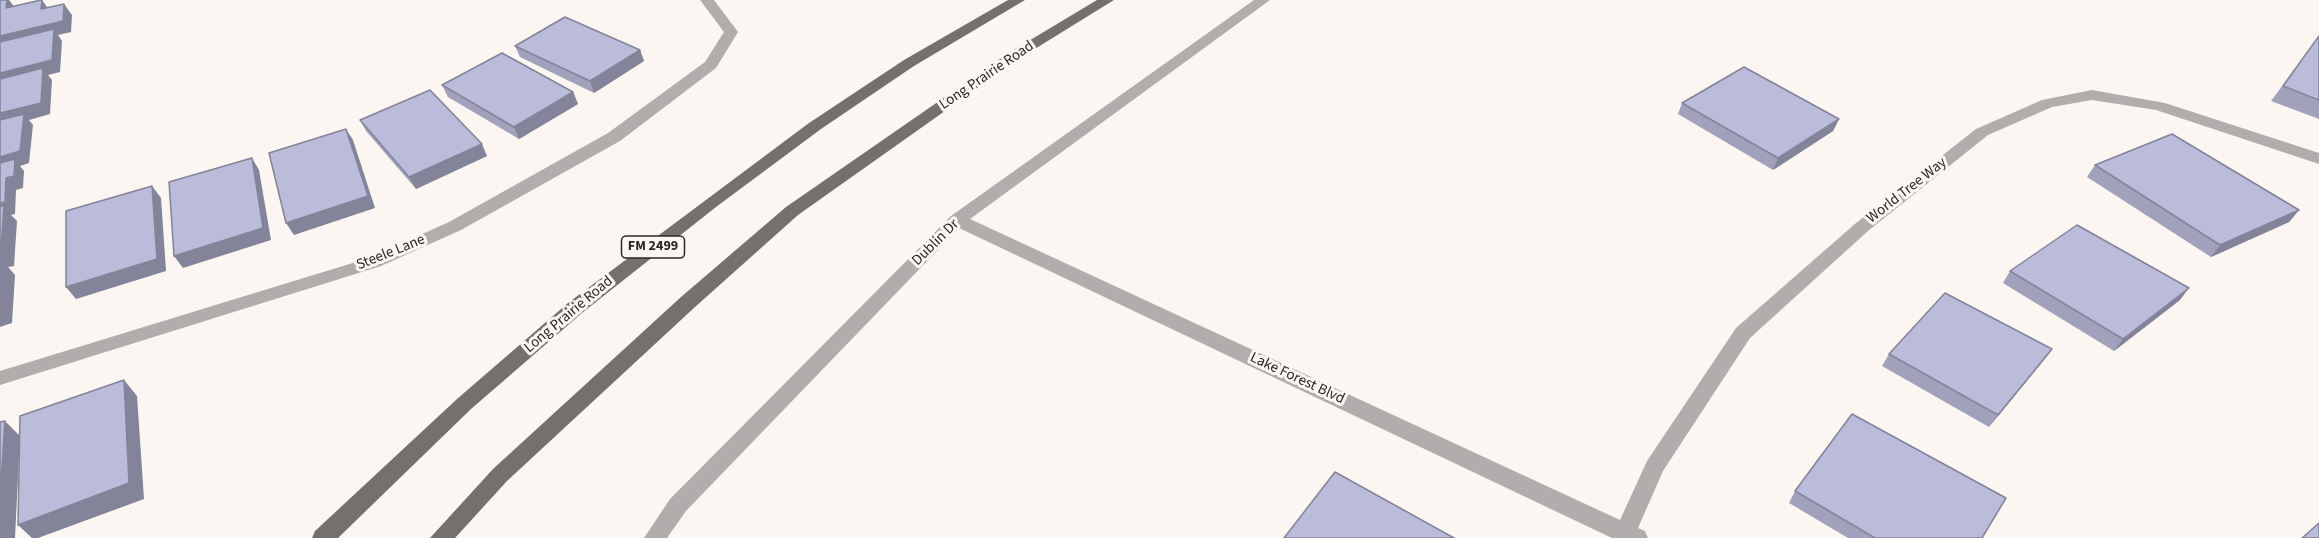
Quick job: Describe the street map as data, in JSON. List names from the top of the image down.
{
  "streets": {
    "main road": ["Long Prairie Road", "FM 2499"],
    "street": [
      "World Tree Way",
      "Dublin Dr",
      "Steele Lane",
      "Lake Forest Blvd"
    ]
  },
  "crossings": [
    ["World Tree Way", "Lake Forest Blvd"],
    ["Dublin Dr", "Lake Forest Blvd"]
  ]
}
